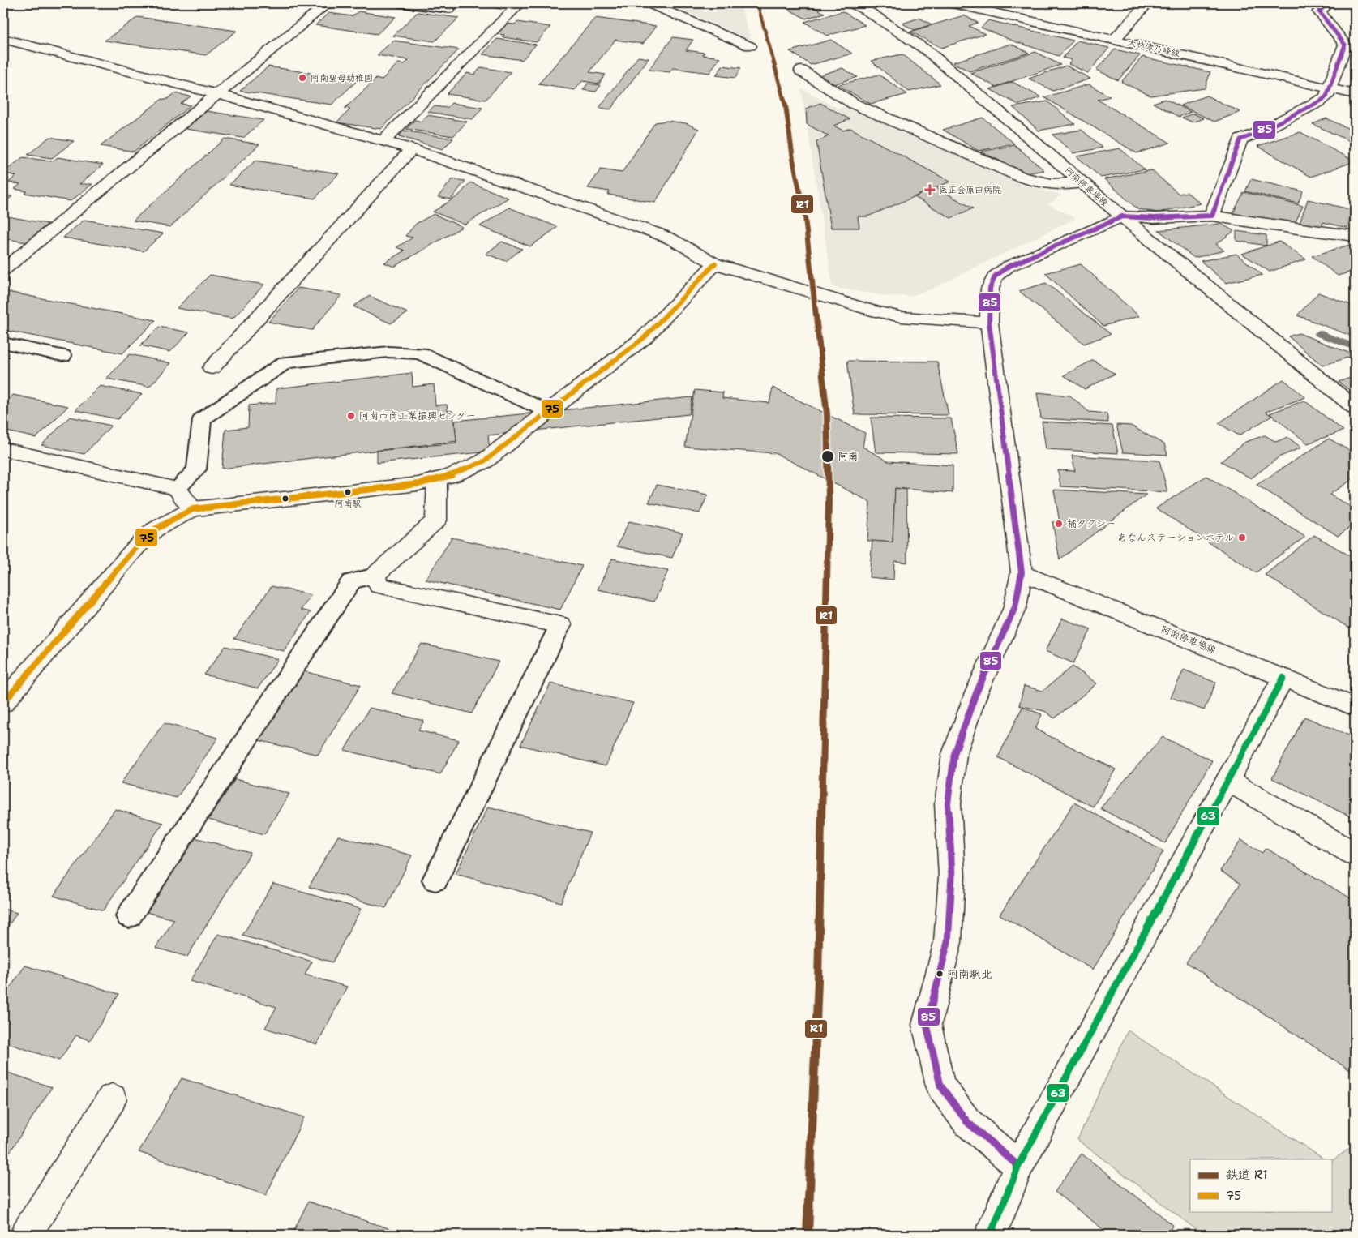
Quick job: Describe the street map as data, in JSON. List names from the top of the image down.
{
  "streets": {
    "street": ["大林津乃峰線", "阿南停車場線"]
  },
  "places": {
    "other": [
      "阿南聖母幼稚園",
      "阿南市商工業振興センター",
      "阿南",
      "阿南駅",
      "橘タクシー",
      "あなんステーションホテル",
      "阿南駅北"
    ],
    "health": ["医正会原田病院"]
  },
  "lines": [
    "rail line R1",
    "transit line 85",
    "transit line 75",
    "transit line 63"
  ],
  "legend": ["鉄道 R1", "75"]
}
